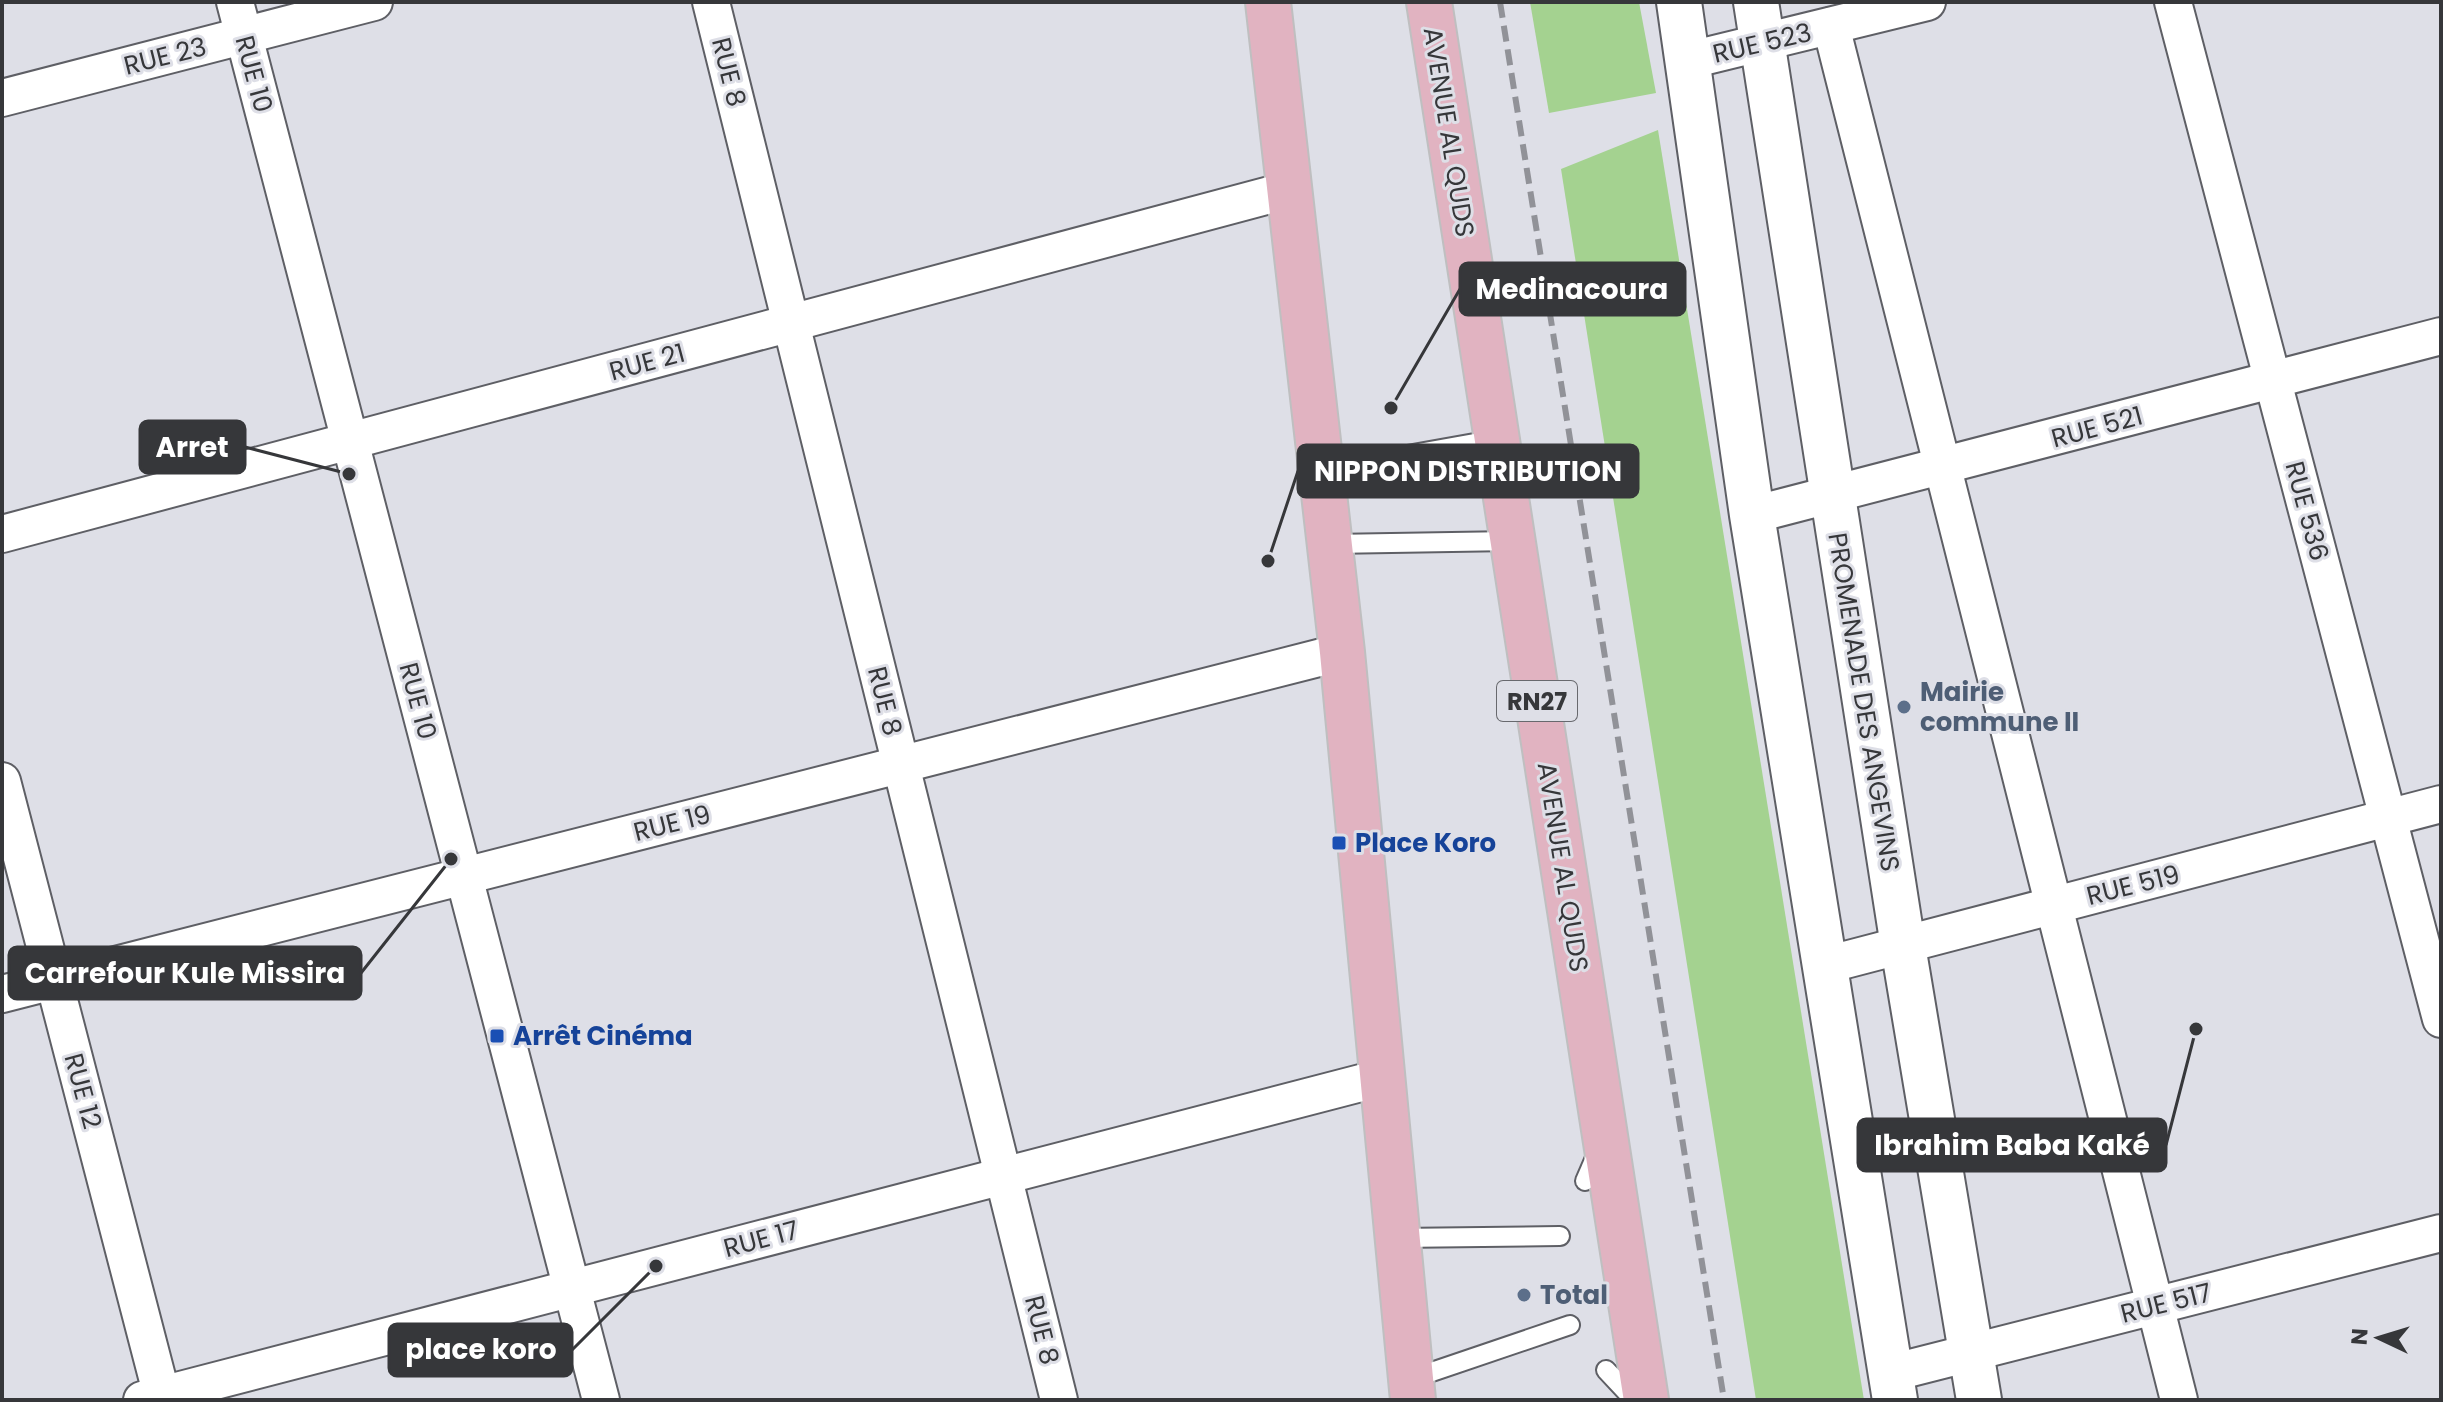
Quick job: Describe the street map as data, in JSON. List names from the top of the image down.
{
  "streets": {
    "main road": ["AVENUE AL QUDS", "RN27"],
    "street": [
      "RUE 523",
      "RUE 23",
      "RUE 8",
      "RUE 10",
      "RUE 21",
      "RUE 521",
      "RUE 536",
      "PROMENADE DES ANGEVINS",
      "RUE 19",
      "RUE 519",
      "RUE 12",
      "RUE 17",
      "RUE 517"
    ]
  },
  "crossings": [
    ["RUE 523", "PROMENADE DES ANGEVINS"],
    ["RUE 23", "RUE 10"],
    ["RUE 8", "RUE 21"],
    ["RUE 8", "RUE 19"],
    ["RUE 8", "RUE 17"],
    ["RUE 10", "RUE 21"],
    ["RUE 10", "RUE 19"],
    ["RUE 10", "RUE 17"],
    ["RUE 521", "RUE 536"],
    ["RUE 521", "PROMENADE DES ANGEVINS"],
    ["RUE 536", "RUE 519"],
    ["PROMENADE DES ANGEVINS", "RUE 519"],
    ["PROMENADE DES ANGEVINS", "RUE 517"],
    ["RUE 19", "RUE 12"],
    ["RUE 12", "RUE 17"]
  ],
  "places": {
    "other": [
      "Medinacoura",
      "Arret",
      "NIPPON DISTRIBUTION",
      "Mairie commune II",
      "Carrefour Kule Missira",
      "Ibrahim Baba Kaké",
      "place koro",
      "Total"
    ],
    "transit": ["Place Koro", "Arrêt Cinéma"]
  },
  "north": "left"
}
